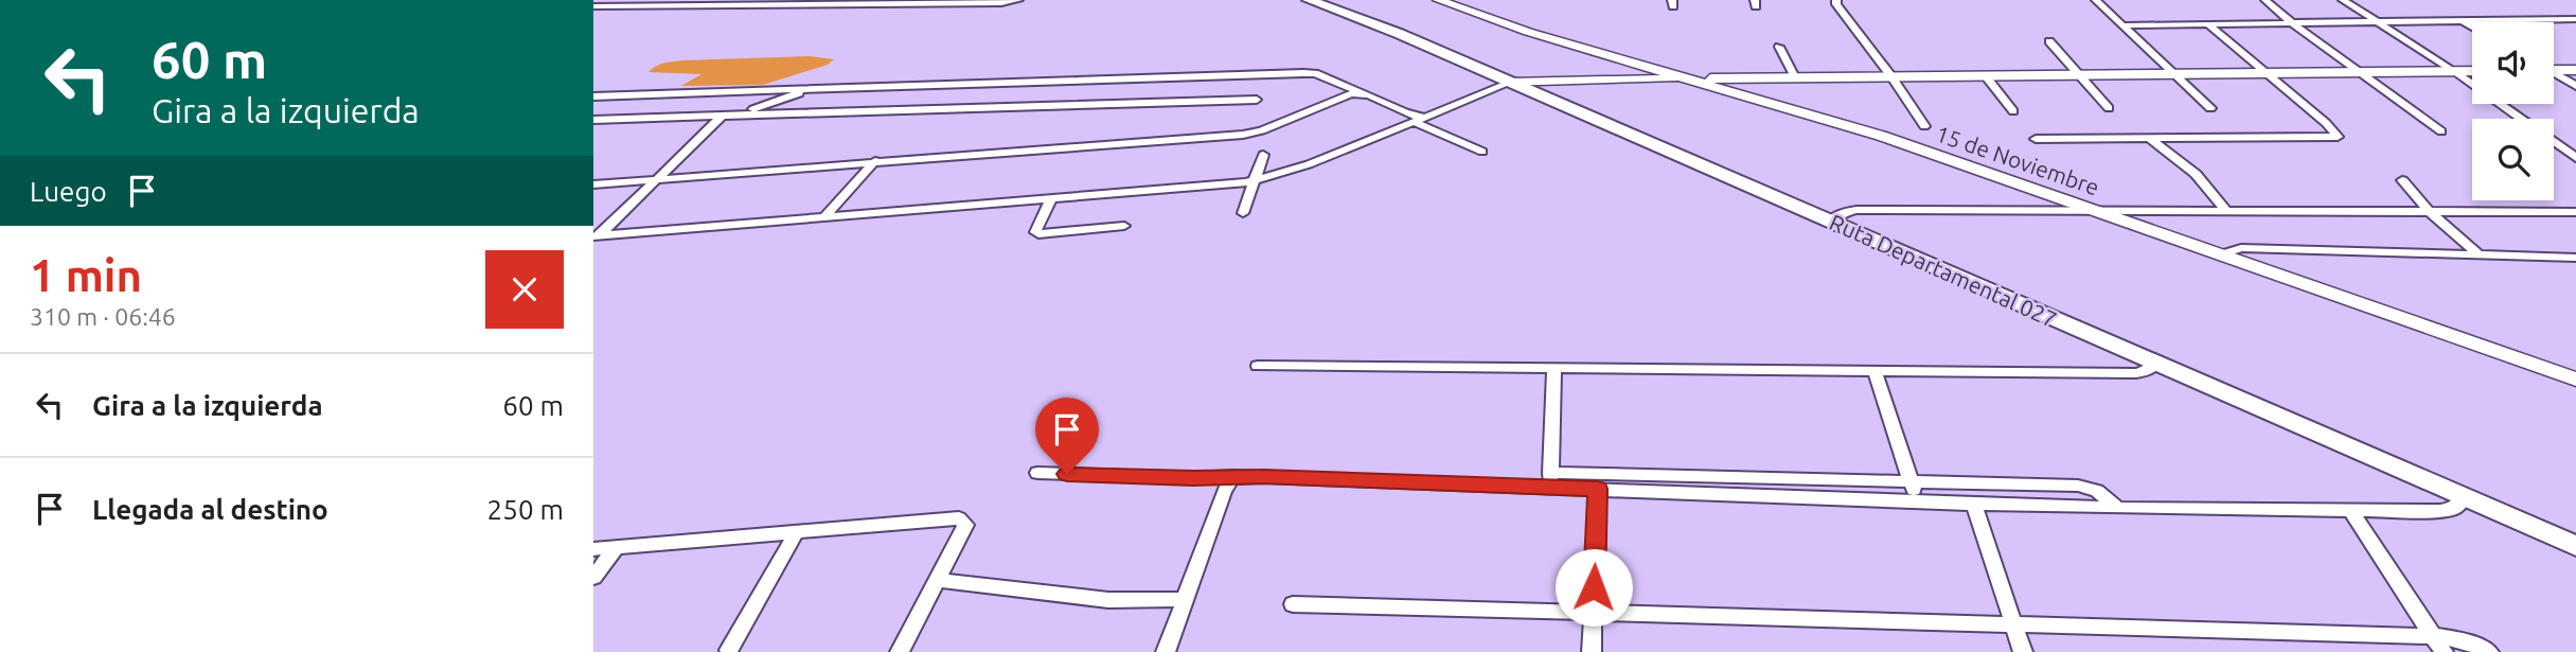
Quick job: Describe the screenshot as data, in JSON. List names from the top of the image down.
{
  "streets": {
    "main road": ["Ruta Departamental 027"],
    "street": ["15 de Noviembre"]
  },
  "page": {
    "turn": ["60 m", "Gira a la izquierda"],
    "then": "Luego",
    "heading": ["1 min", "310 m · 06:46"],
    "list": [
      {
        "name": "Gira a la izquierda",
        "value": "60 m"
      },
      {
        "name": "Llegada al destino",
        "value": "250 m"
      }
    ]
  }
}
